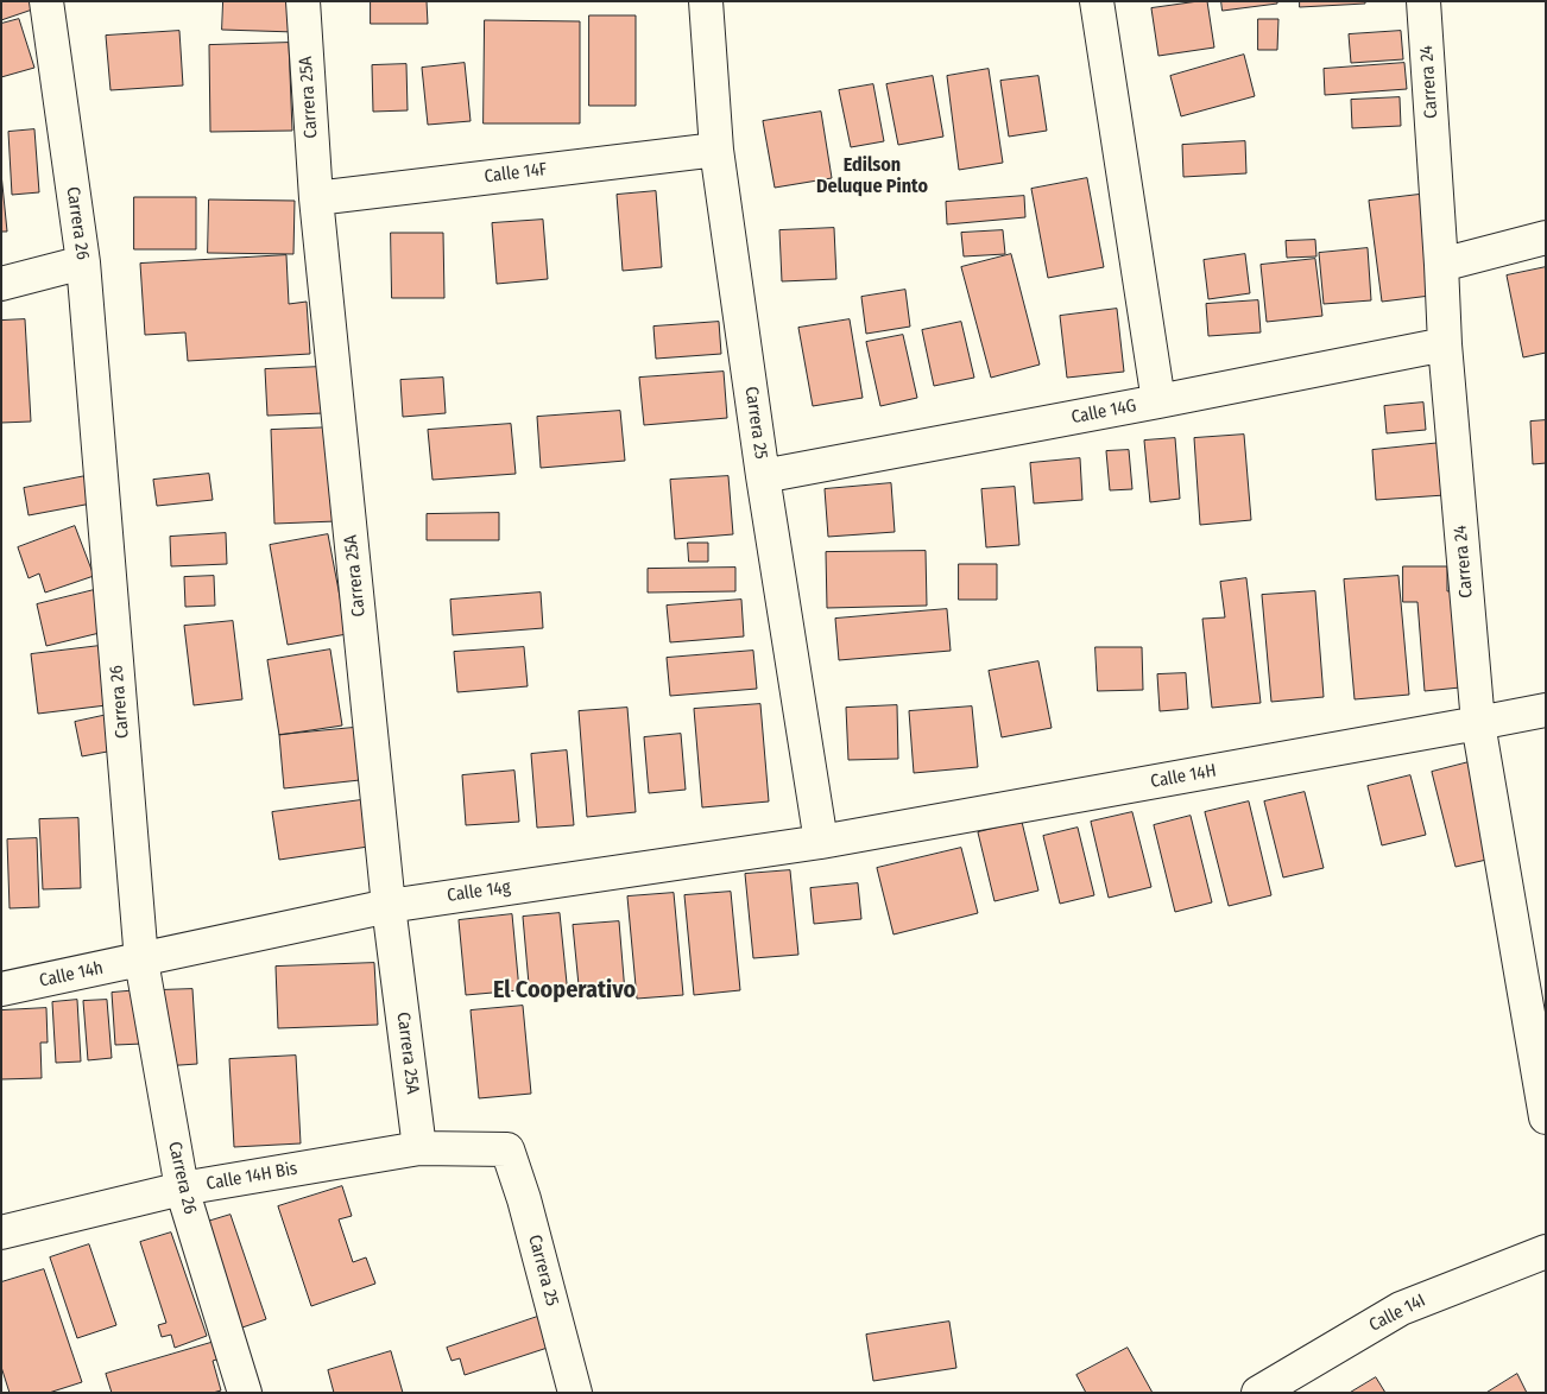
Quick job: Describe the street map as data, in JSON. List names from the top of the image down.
{
  "streets": {
    "street": [
      "Carrera 24",
      "Carrera 25A",
      "Calle 14F",
      "Carrera 26",
      "Calle 14G",
      "Carrera 25",
      "Calle 14H",
      "Calle 14g",
      "Calle 14h",
      "Calle 14H Bis",
      "Calle 14I"
    ]
  },
  "crossings": [
    ["Carrera 24", "Calle 14G"],
    ["Carrera 24", "Calle 14H"],
    ["Carrera 25A", "Calle 14F"],
    ["Carrera 25A", "Calle 14g"],
    ["Carrera 25A", "Calle 14H Bis"],
    ["Calle 14F", "Carrera 25"],
    ["Carrera 26", "Calle 14g"],
    ["Carrera 26", "Calle 14h"],
    ["Carrera 26", "Calle 14H Bis"],
    ["Calle 14G", "Carrera 25"],
    ["Carrera 25", "Calle 14H"],
    ["Carrera 25", "Calle 14g"],
    ["Carrera 25", "Calle 14H Bis"],
    ["Calle 14H", "Calle 14g"],
    ["Calle 14g", "Calle 14h"]
  ],
  "districts": ["Edilson Deluque Pinto", "El Cooperativo"]
}
